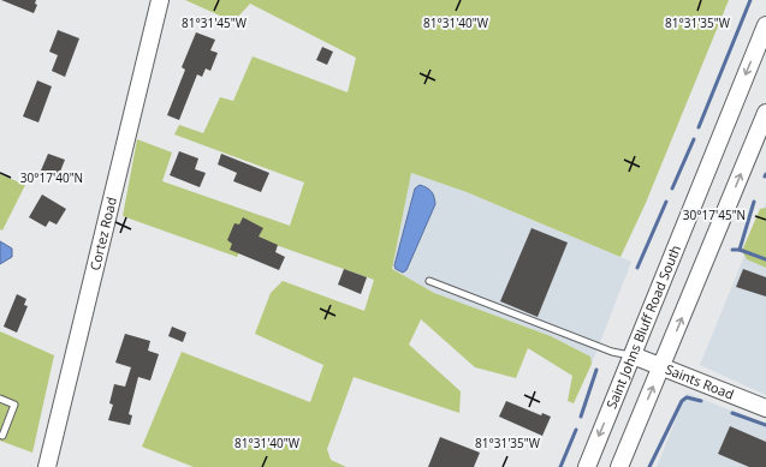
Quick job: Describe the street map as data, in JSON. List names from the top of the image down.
{
  "streets": {
    "main road": ["Cortez Road", "Saint Johns Bluff Road South", "Saints Road"]
  },
  "crossings": [
    ["Saint Johns Bluff Road South", "Saints Road"]
  ],
  "coordinates": [
    "81°31'45\"W",
    "81°31'40\"W",
    "81°31'35\"W",
    "30°17'40\"N",
    "30°17'45\"N"
  ]
}
